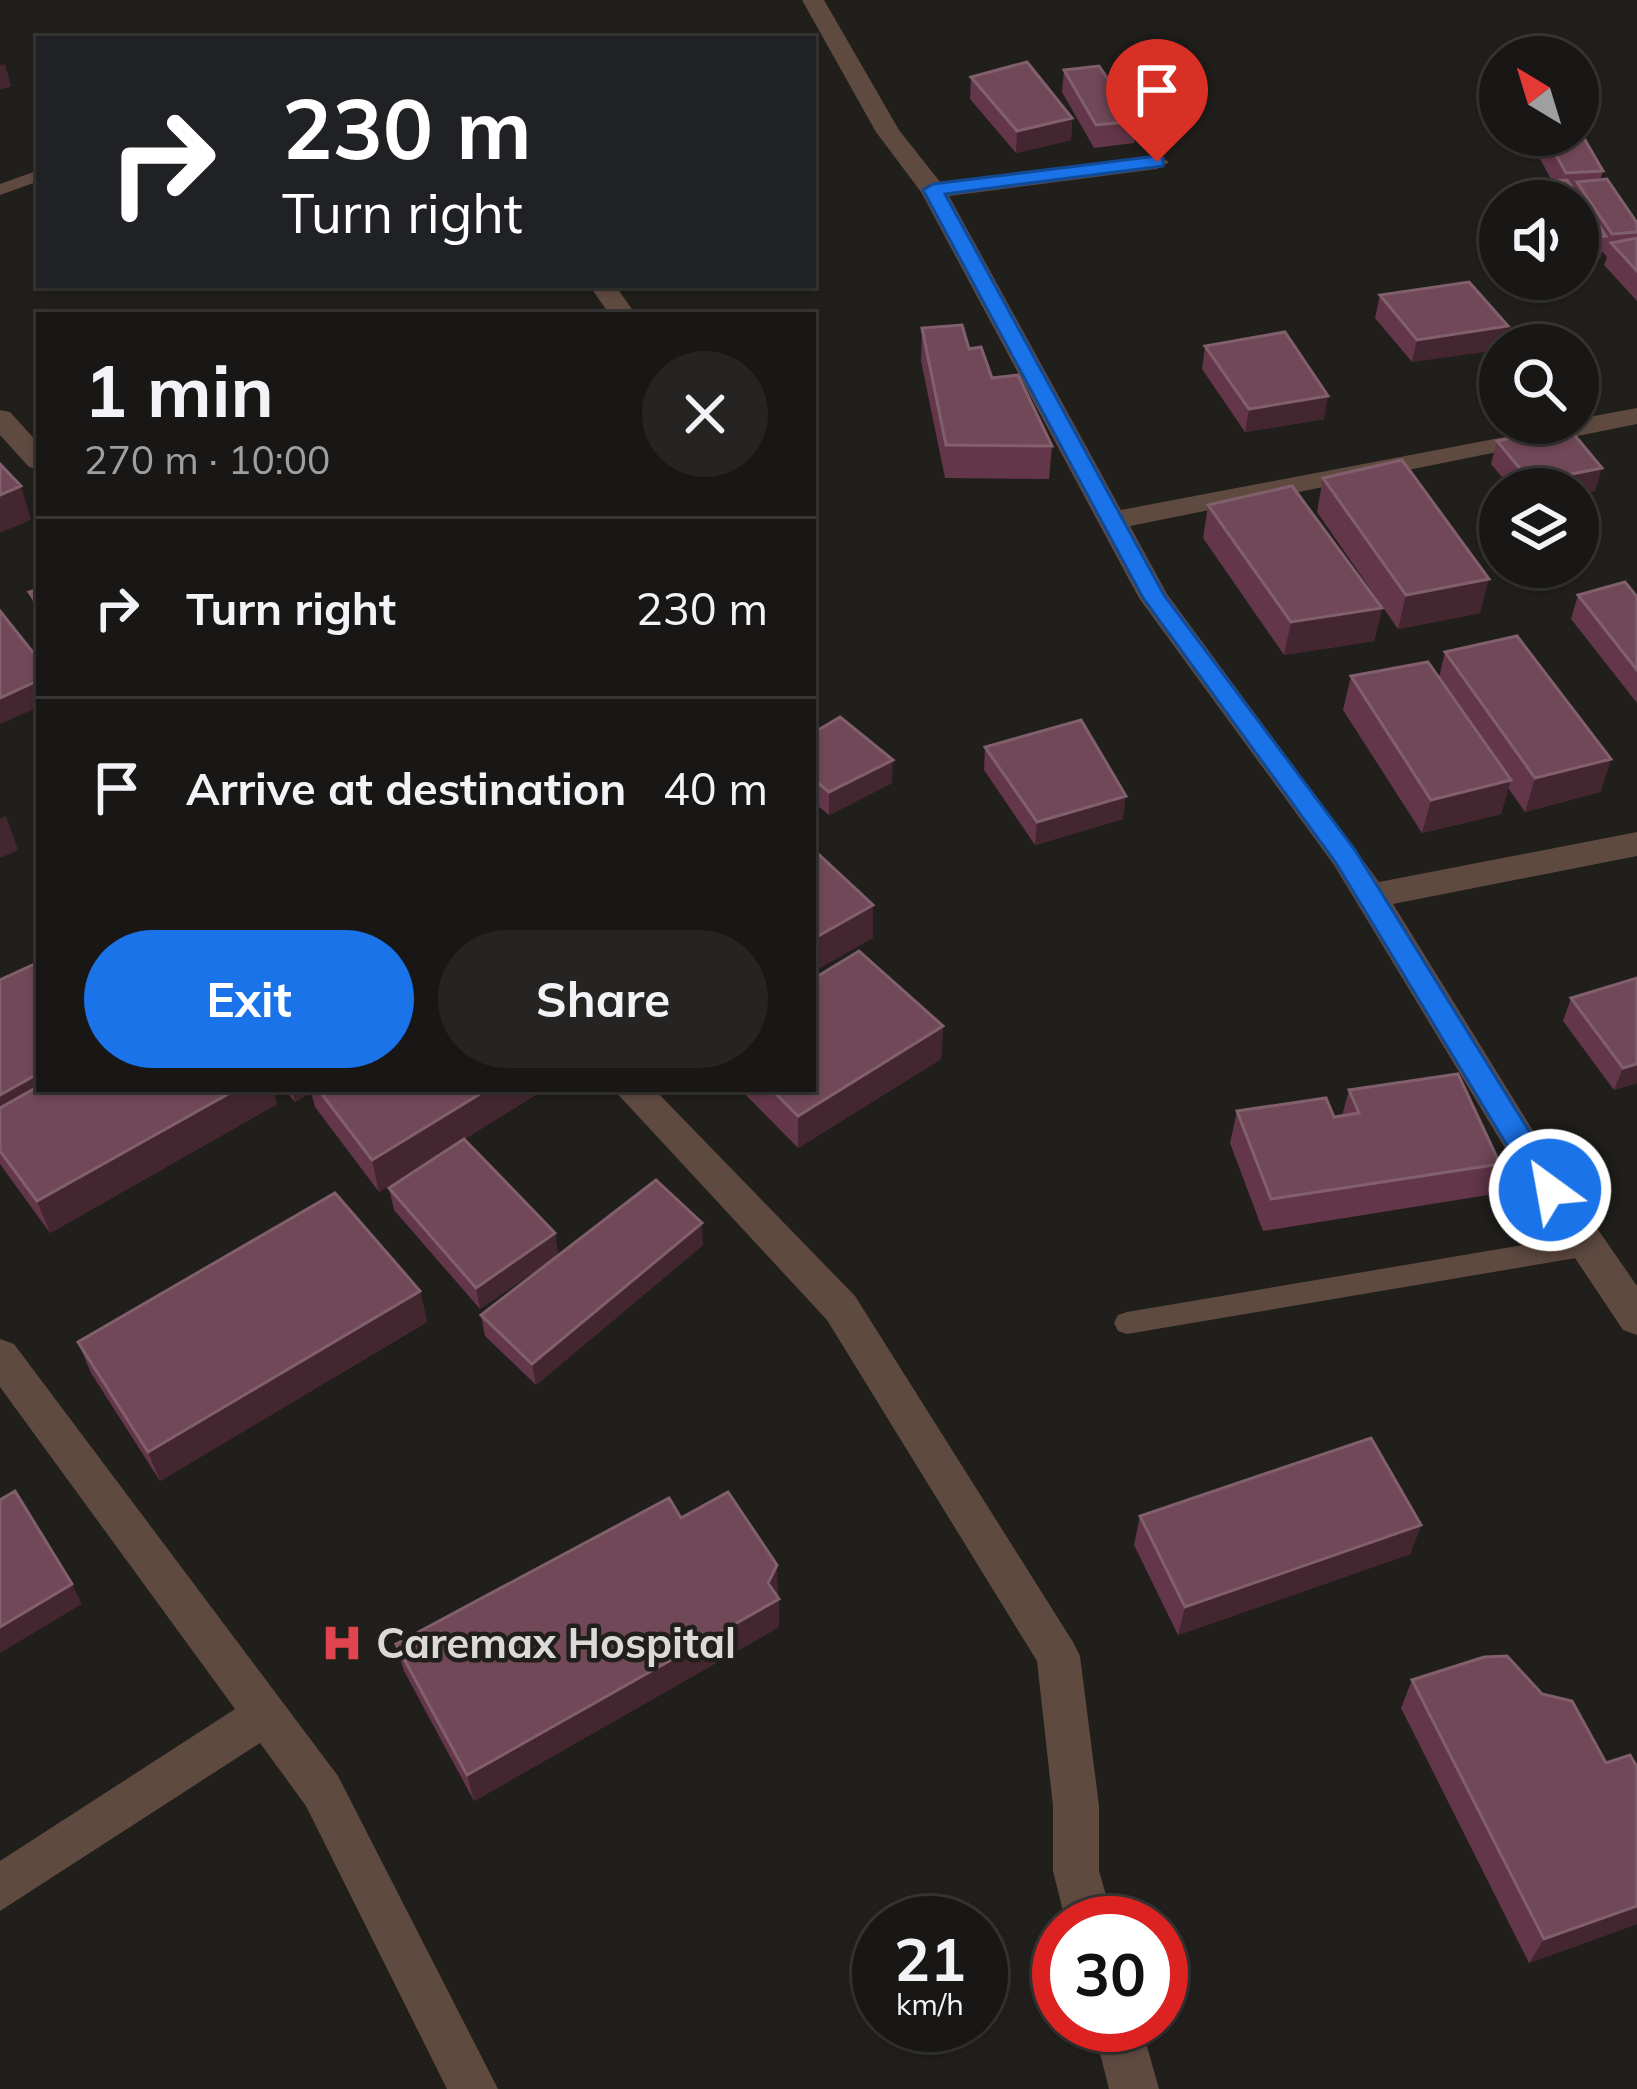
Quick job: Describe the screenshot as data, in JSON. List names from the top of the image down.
{
  "places": {
    "hospital": ["Caremax Hospital"]
  },
  "north": "top left",
  "page": {
    "turn": ["230 m", "Turn right"],
    "heading": ["1 min", "270 m · 10:00"],
    "list": [
      {
        "name": "Turn right",
        "value": "230 m"
      },
      {
        "name": "Arrive at destination",
        "value": "40 m"
      }
    ],
    "buttons": ["Exit", "Share"],
    "speed": "21 km/h",
    "limit": "30"
  }
}
